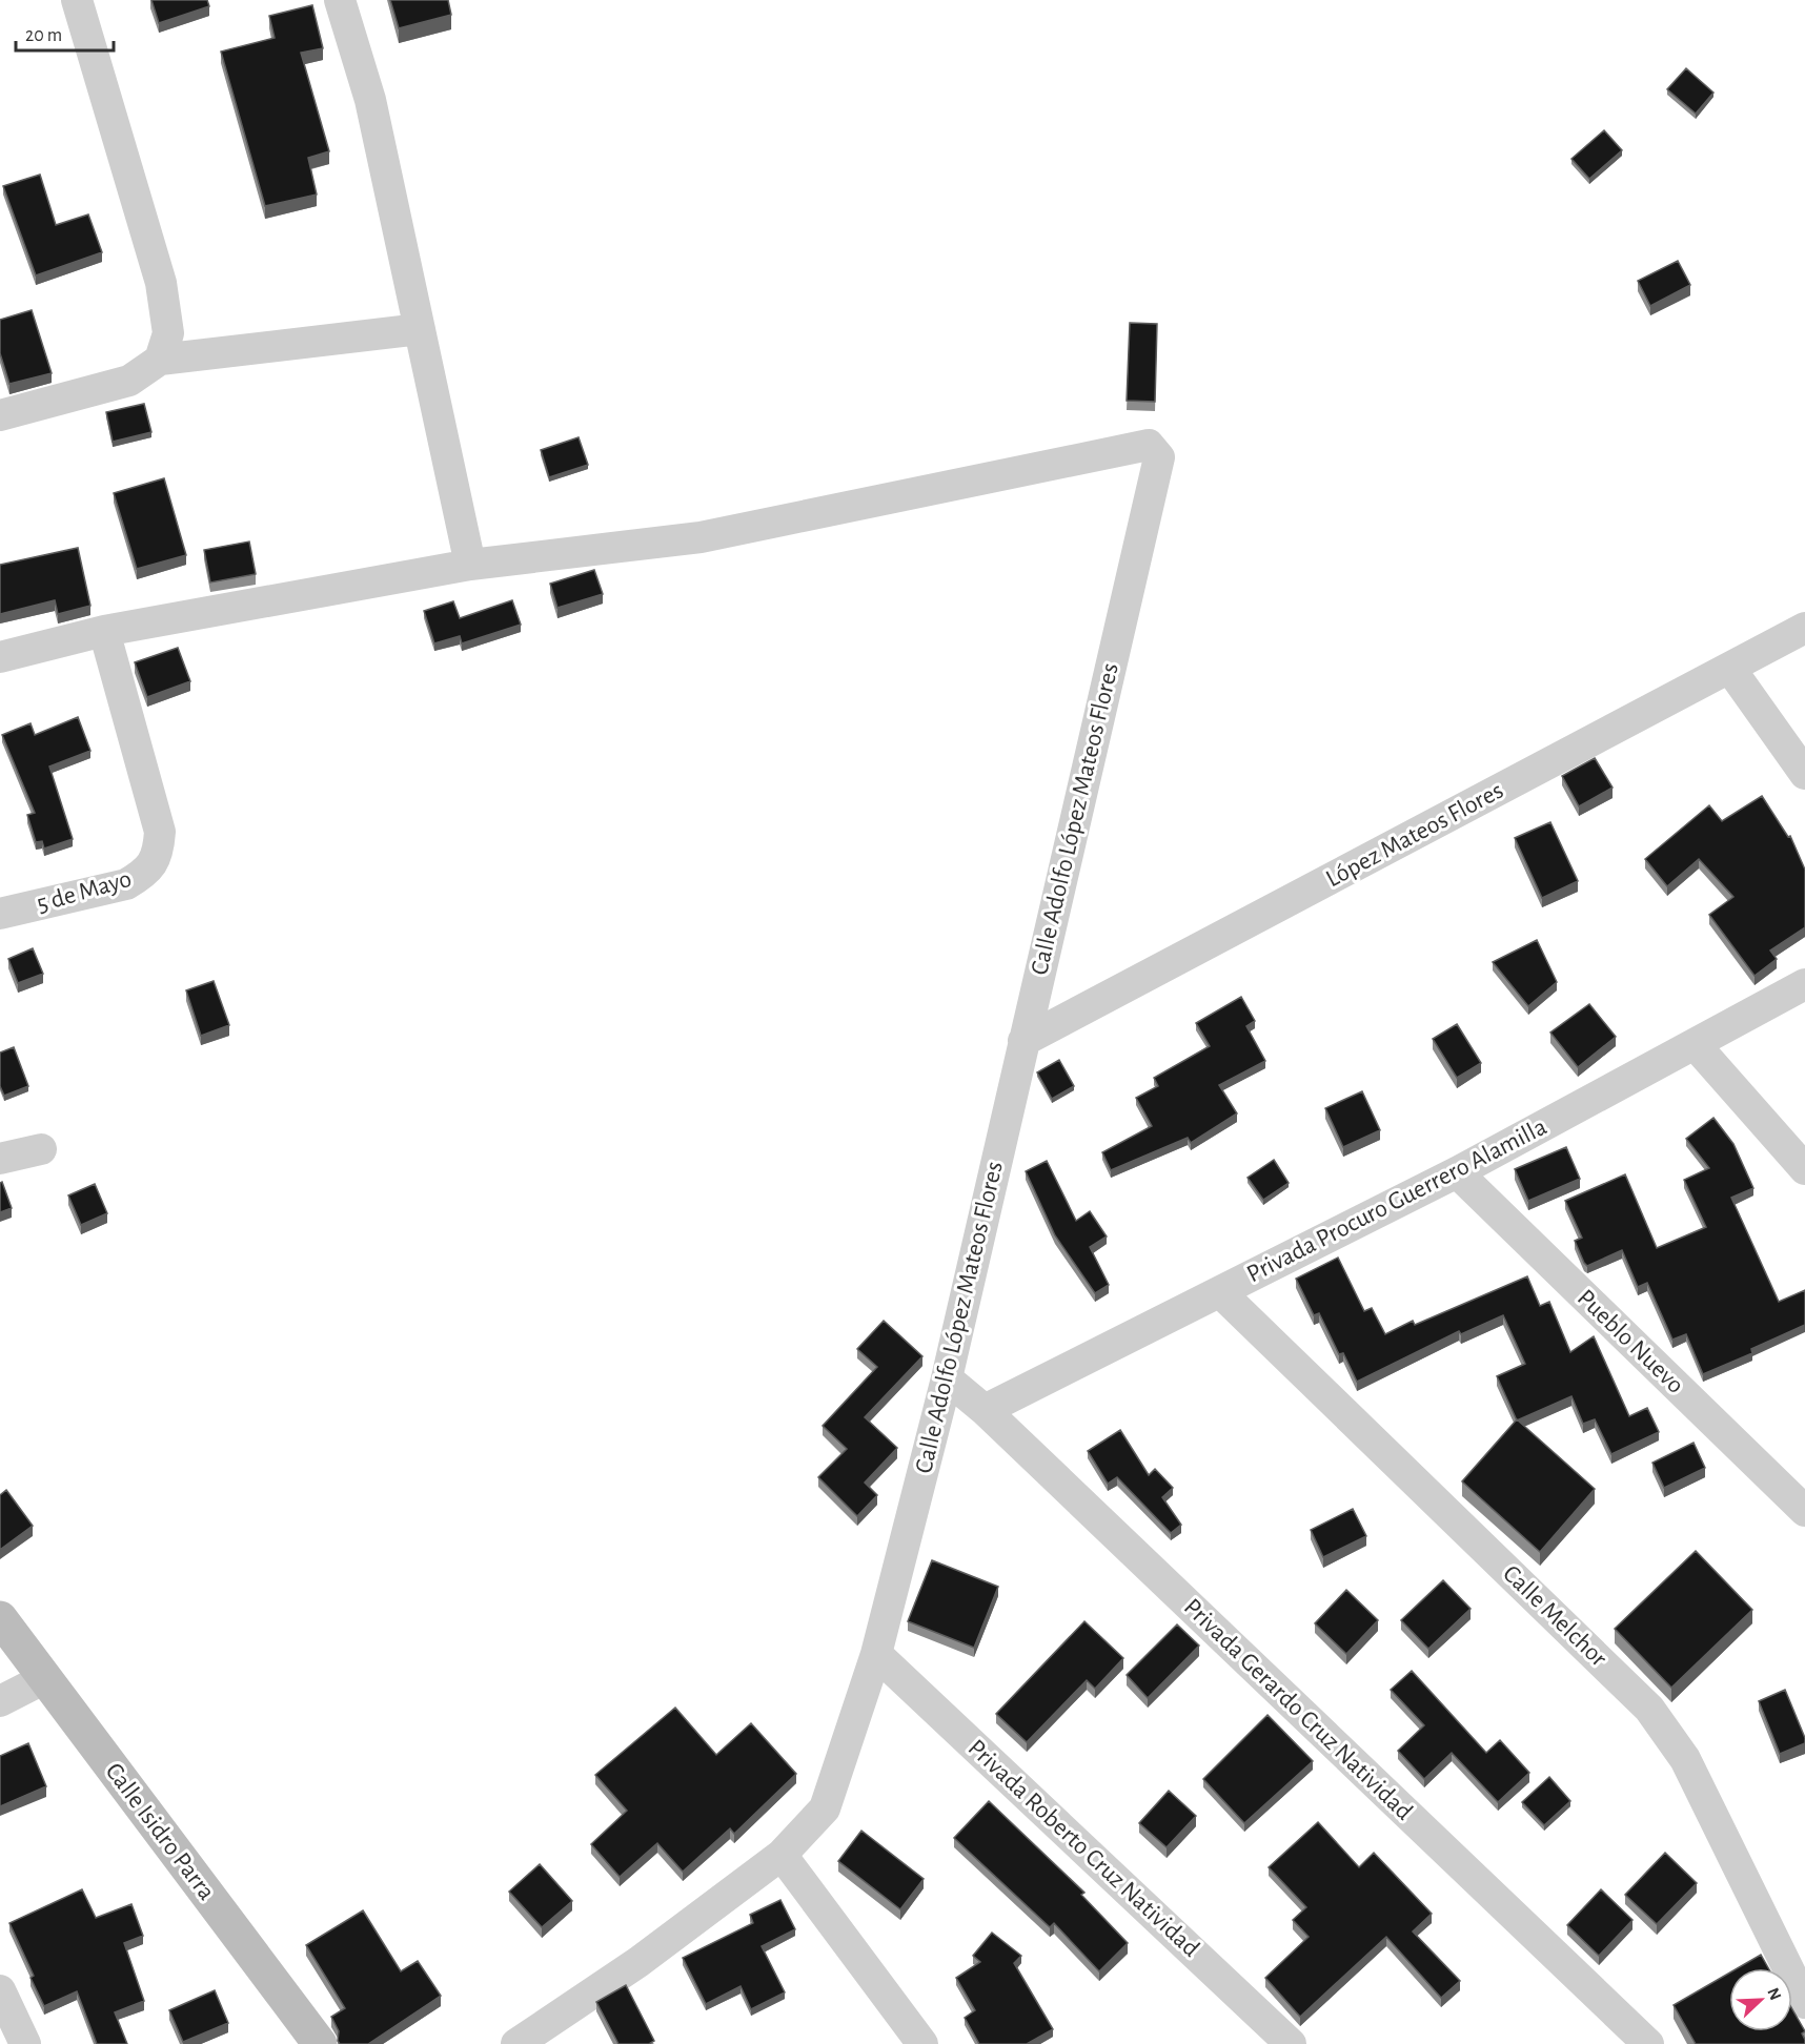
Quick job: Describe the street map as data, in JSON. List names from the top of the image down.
{
  "streets": {
    "street": [
      "Calle Adolfo López Mateos Flores",
      "López Mateos Flores",
      "5 de Mayo",
      "Privada Procuro Guerrero Alamilla",
      "Pueblo Nuevo",
      "Calle Melchor",
      "Privada Gerardo Cruz Natividad",
      "Calle Isidro Parra",
      "Privada Roberto Cruz Natividad"
    ]
  },
  "crossings": [
    ["Calle Adolfo López Mateos Flores", "López Mateos Flores"],
    ["Calle Adolfo López Mateos Flores", "Privada Gerardo Cruz Natividad"],
    ["Calle Adolfo López Mateos Flores", "Privada Roberto Cruz Natividad"],
    ["Privada Procuro Guerrero Alamilla", "Pueblo Nuevo"],
    ["Privada Procuro Guerrero Alamilla", "Calle Melchor"],
    ["Privada Procuro Guerrero Alamilla", "Privada Gerardo Cruz Natividad"]
  ],
  "scale_bar": "20 m",
  "north": "top right"
}
